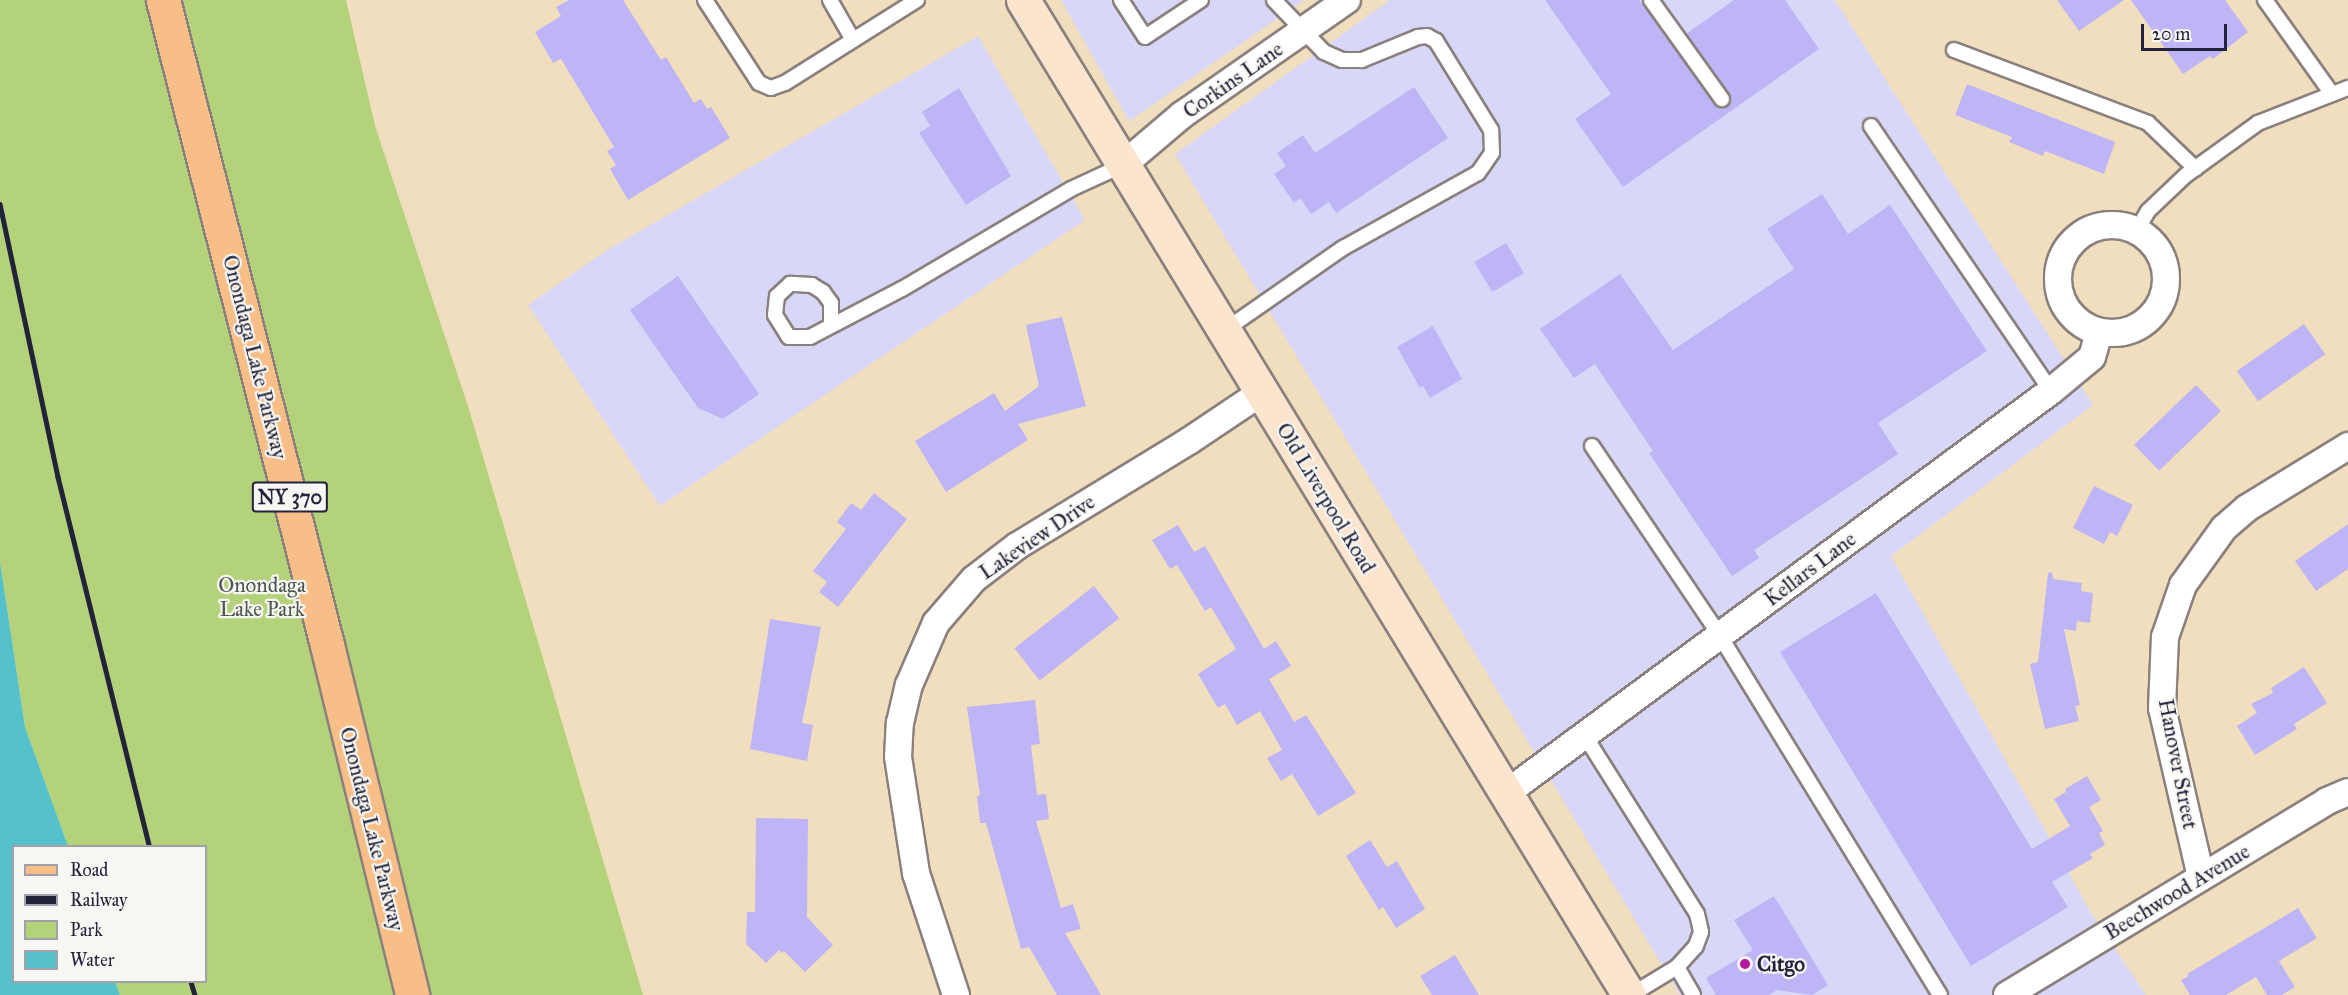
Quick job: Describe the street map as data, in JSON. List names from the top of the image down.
{
  "streets": {
    "main road": ["Onondaga Lake Parkway", "NY 370", "Old Liverpool Road"],
    "street": [
      "Corkins Lane",
      "Lakeview Drive",
      "Kellars Lane",
      "Hanover Street",
      "Beechwood Avenue"
    ]
  },
  "crossings": [
    ["Corkins Lane", "Old Liverpool Road"],
    ["Old Liverpool Road", "Lakeview Drive"],
    ["Old Liverpool Road", "Kellars Lane"],
    ["Hanover Street", "Beechwood Avenue"]
  ],
  "parks": ["Onondaga Lake Park"],
  "places": ["Citgo"],
  "legend": [
    "Road",
    "Railway",
    "Park",
    "Water"
  ],
  "scale_bar": "20 m"
}
